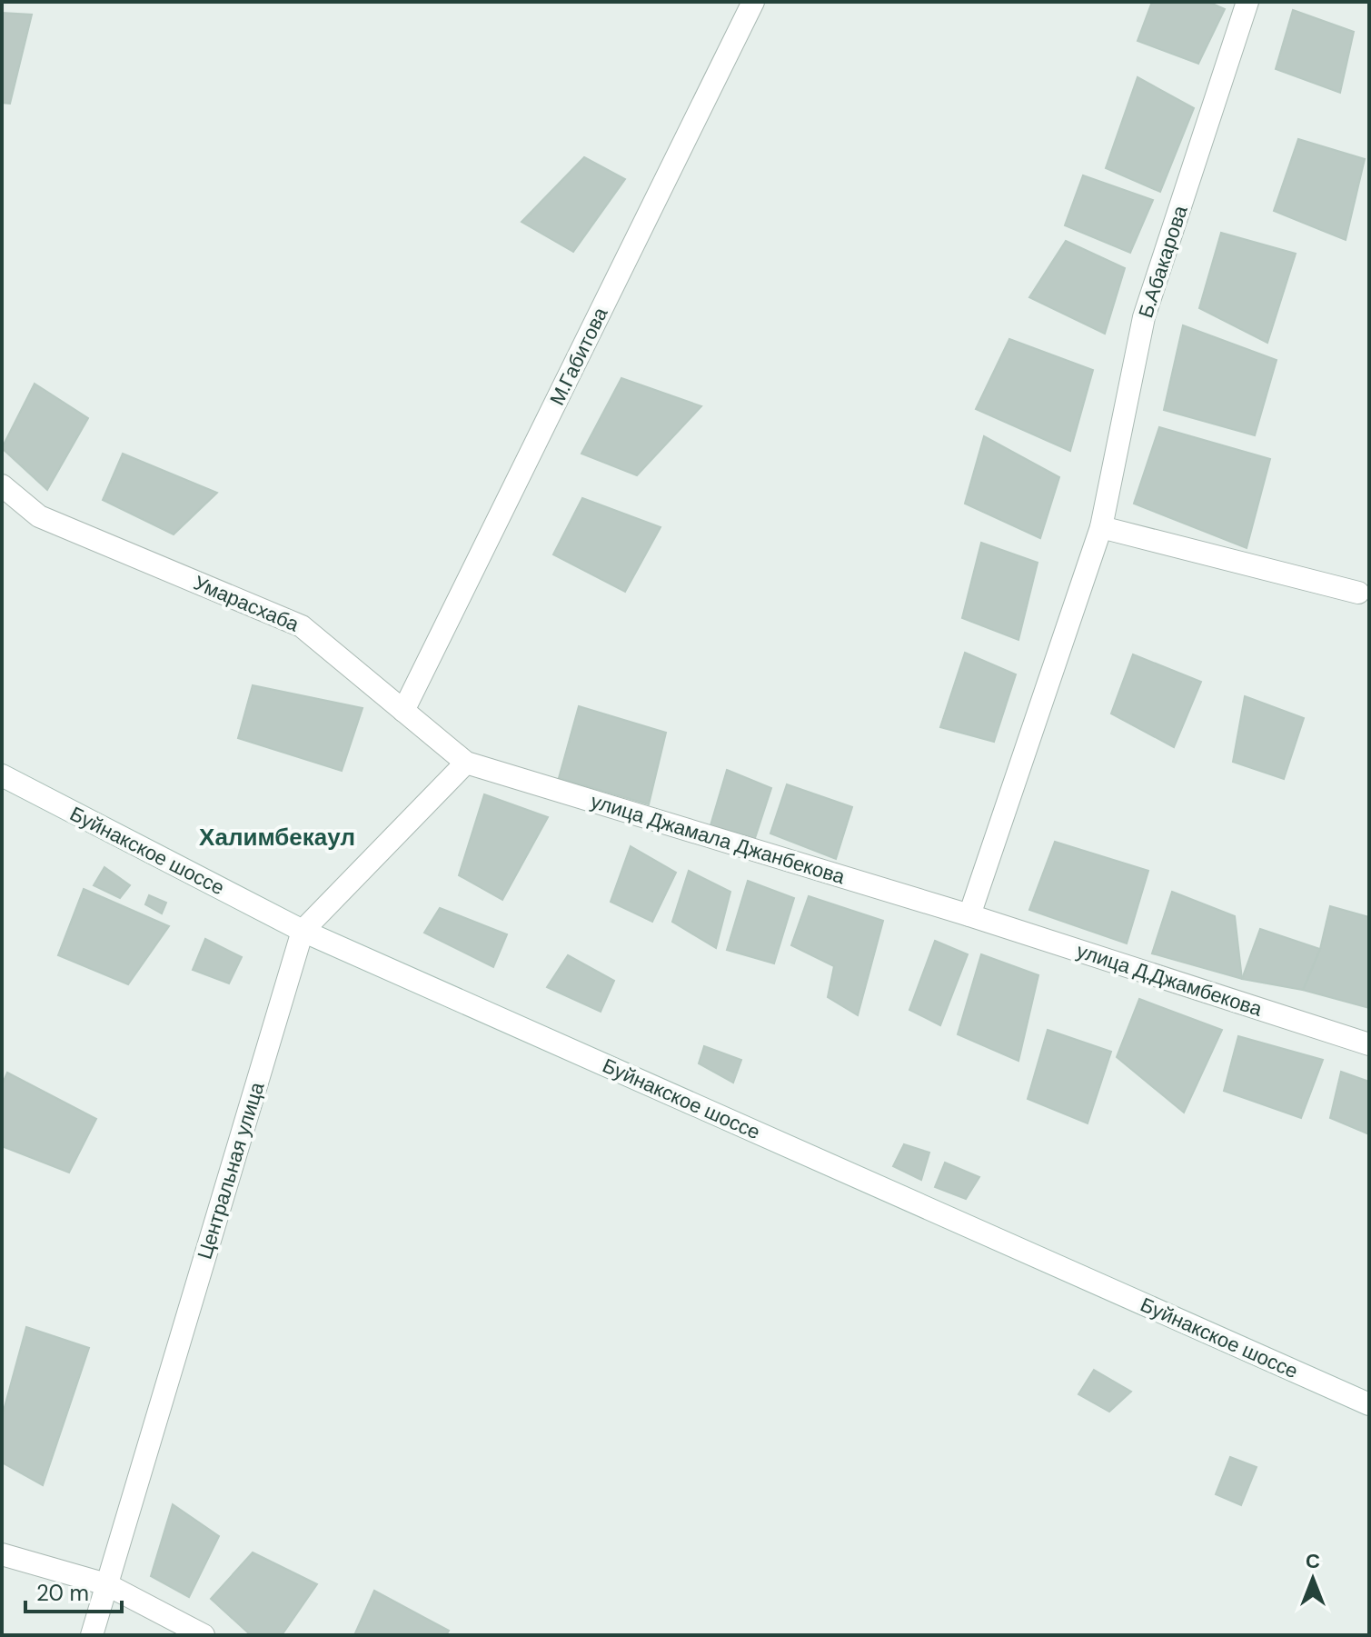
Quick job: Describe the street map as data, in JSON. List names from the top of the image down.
{
  "streets": {
    "street": [
      "Б.Абакарова",
      "М.Габитова",
      "Умарасхаба",
      "улица Джамала Джанбекова",
      "Буйнакское шоссе",
      "улица Д.Джамбекова",
      "Центральная улица"
    ]
  },
  "crossings": [
    ["Б.Абакарова", "улица Джамала Джанбекова"],
    ["Б.Абакарова", "улица Д.Джамбекова"],
    ["М.Габитова", "Умарасхаба"],
    ["Умарасхаба", "улица Джамала Джанбекова"],
    ["Умарасхаба", "Центральная улица"],
    ["улица Джамала Джанбекова", "улица Д.Джамбекова"],
    ["улица Джамала Джанбекова", "Центральная улица"],
    ["Буйнакское шоссе", "Центральная улица"]
  ],
  "districts": ["Халимбекаул"],
  "scale_bar": "20 m",
  "north": "top"
}
